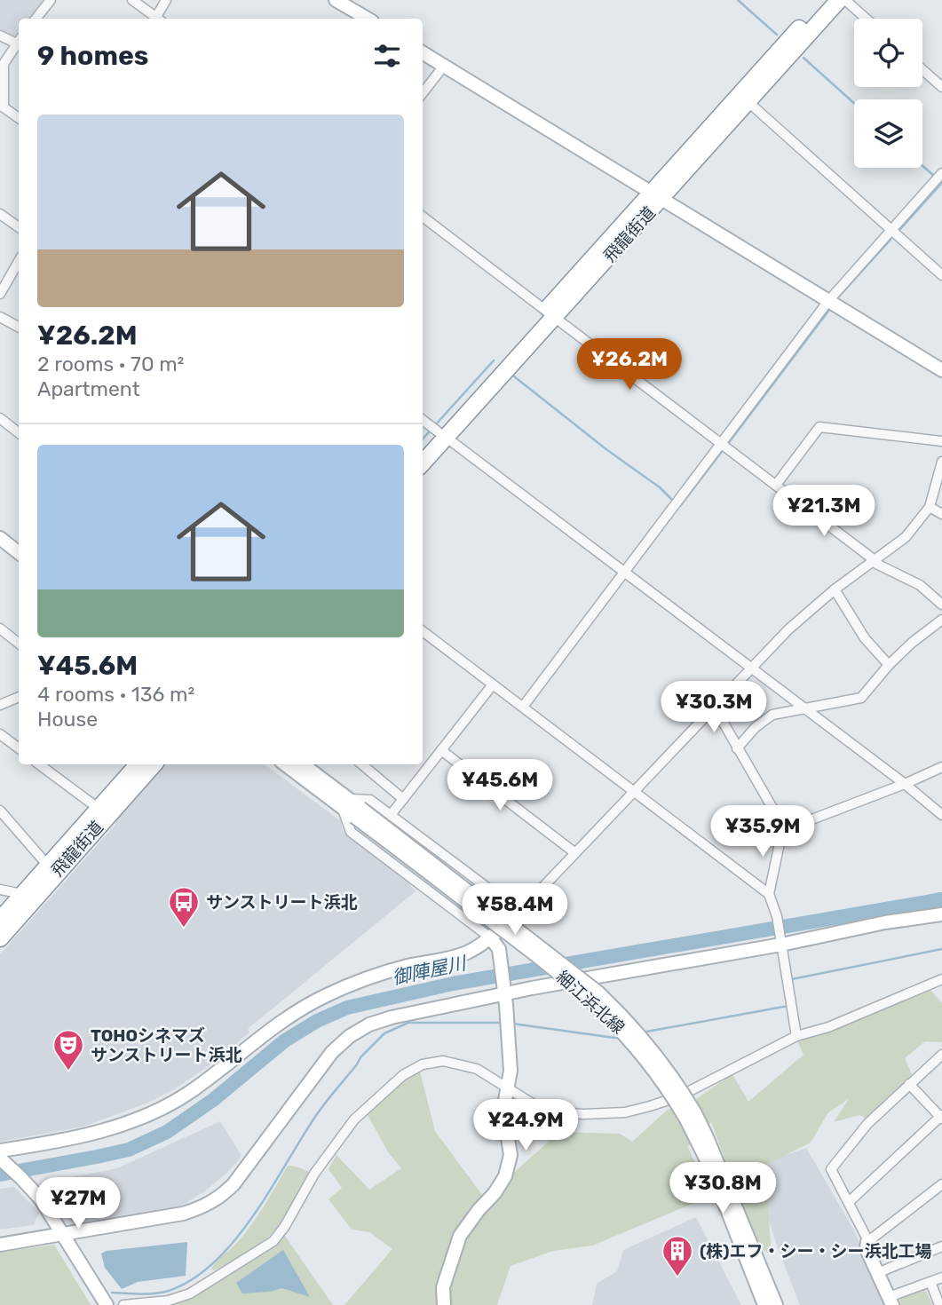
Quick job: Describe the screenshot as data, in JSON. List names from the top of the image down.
{
  "streets": {
    "highway": ["飛龍街道"],
    "street": ["細江浜北線"]
  },
  "water": ["御陣屋川"],
  "places": {
    "bus stop": ["サンストリート浜北"],
    "theatre": ["TOHOシネマズ サンストリート浜北"],
    "building": ["(株)エフ・シー・シー浜北工場"]
  },
  "page": {
    "heading": "9 homes",
    "list": [
      {
        "name": "¥26.2M",
        "note": "2 rooms · 70 m² · Apartment"
      },
      {
        "name": "¥45.6M",
        "note": "4 rooms · 136 m² · House"
      }
    ],
    "price": [
      "¥26.2M",
      "¥21.3M",
      "¥30.3M",
      "¥45.6M",
      "¥35.9M",
      "¥58.4M",
      "¥24.9M",
      "¥30.8M",
      "¥27M"
    ]
  }
}
